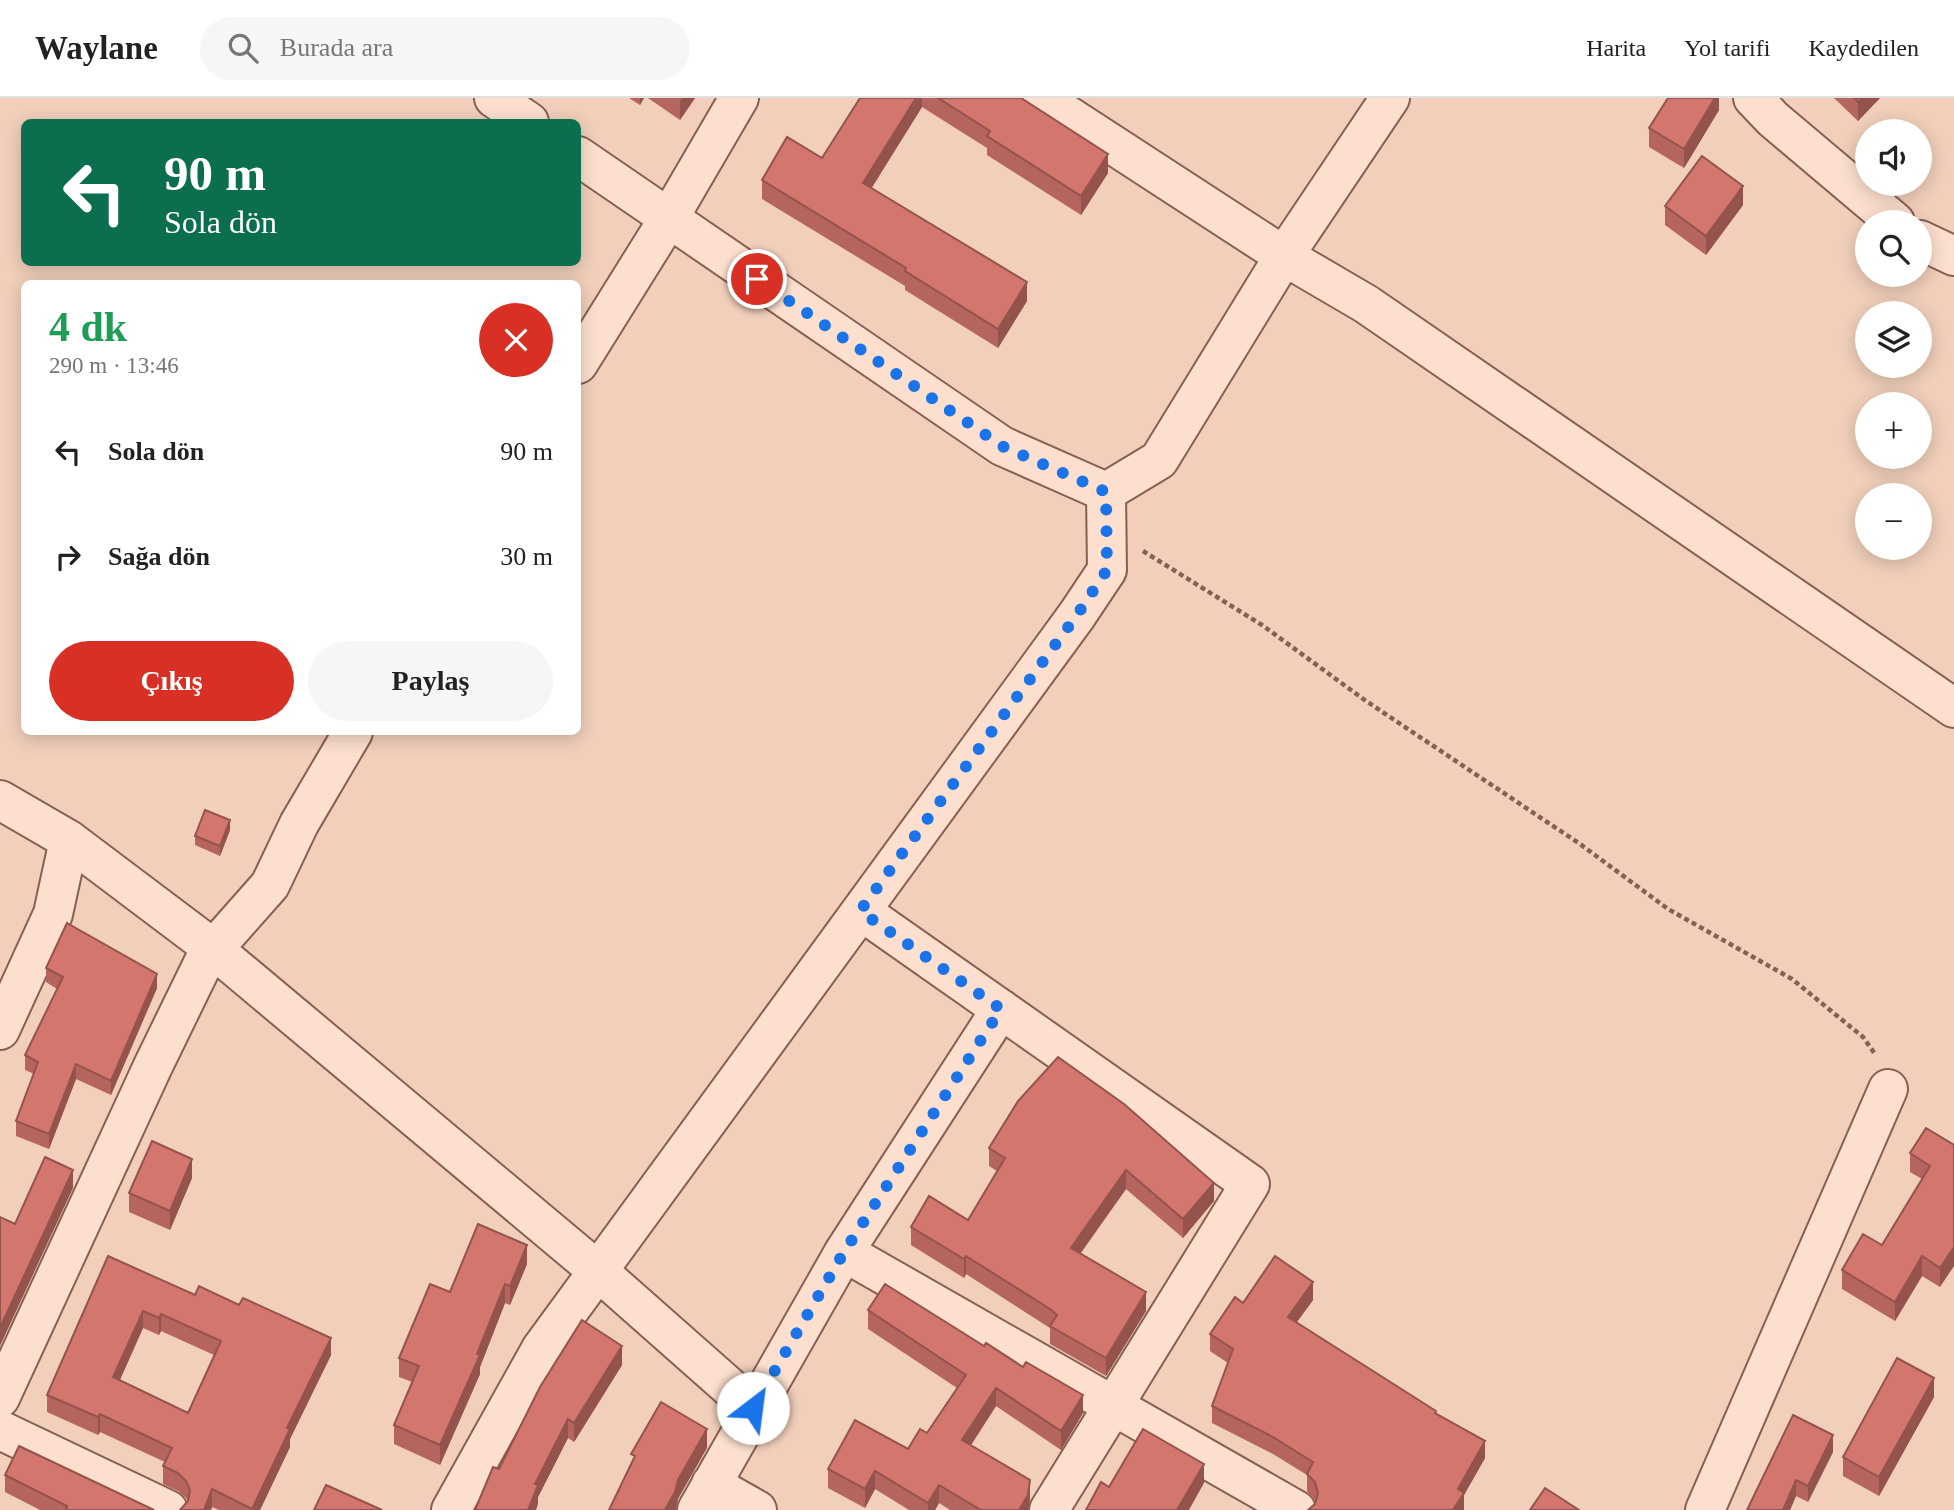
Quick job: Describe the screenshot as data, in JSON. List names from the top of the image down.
{
  "page": {
    "header": "Waylane",
    "search": "Burada ara",
    "nav": ["Harita", "Yol tarifi", "Kaydedilen"],
    "map_buttons": ["+", "−"],
    "turn": ["90 m", "Sola dön"],
    "heading": ["4 dk", "290 m · 13:46"],
    "list": [
      {
        "name": "Sola dön",
        "value": "90 m"
      },
      {
        "name": "Sağa dön",
        "value": "30 m"
      }
    ],
    "buttons": ["Çıkış", "Paylaş"]
  }
}
